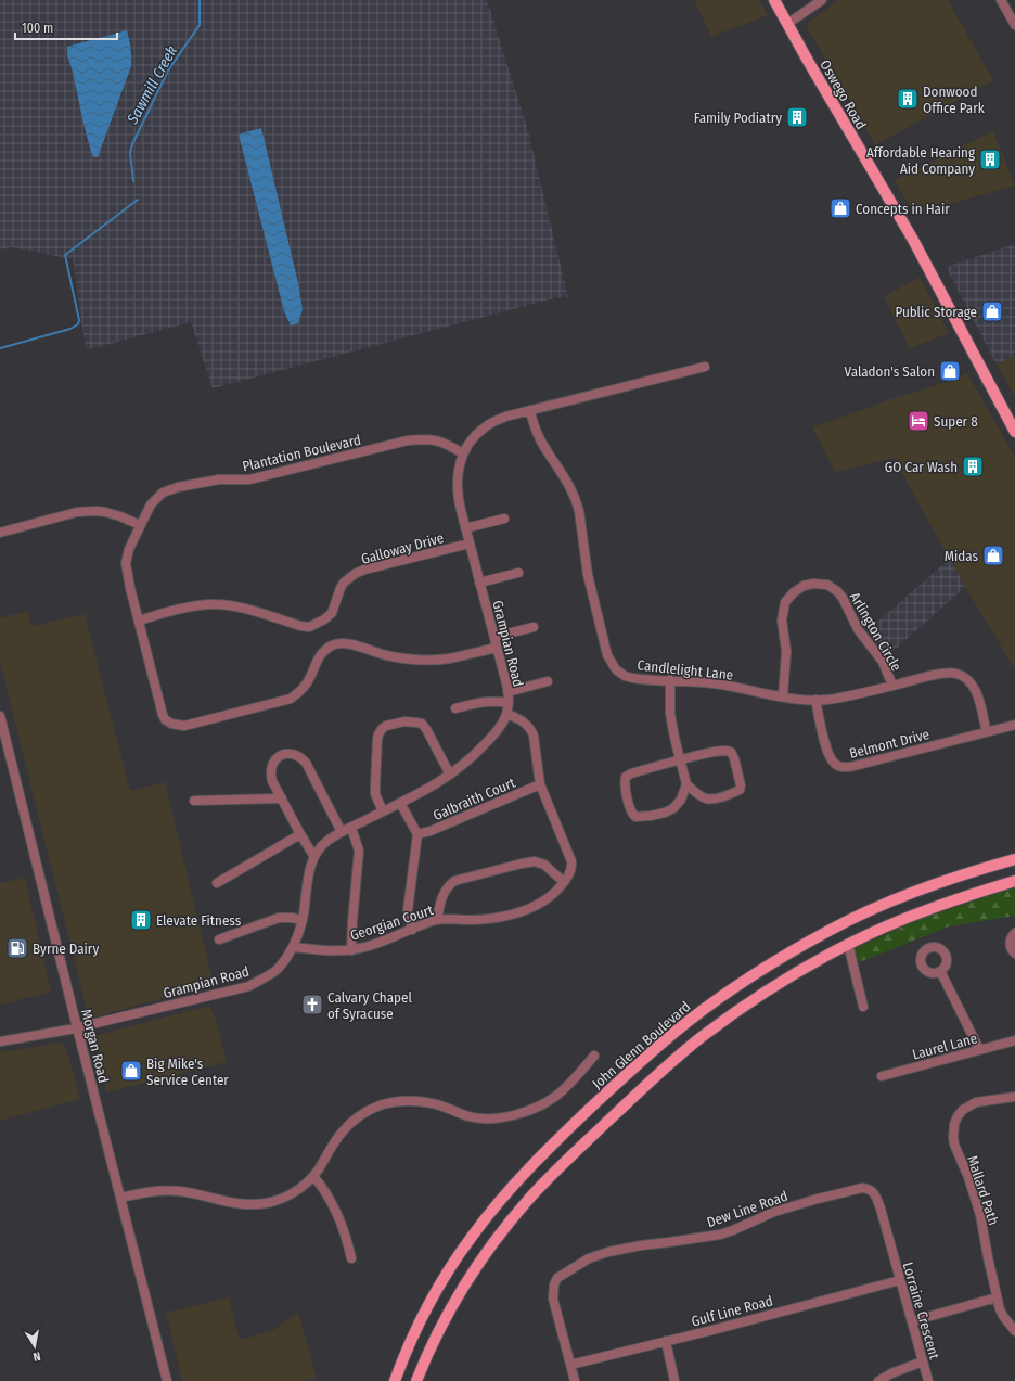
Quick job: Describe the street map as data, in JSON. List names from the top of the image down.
{
  "streets": {
    "main road": ["Oswego Road", "John Glenn Boulevard"],
    "street": [
      "Plantation Boulevard",
      "Galloway Drive",
      "Arlington Circle",
      "Grampian Road",
      "Candlelight Lane",
      "Belmont Drive",
      "Galbraith Court",
      "Georgian Court",
      "Morgan Road",
      "Laurel Lane",
      "Mallard Path",
      "Dew Line Road",
      "Gulf Line Road",
      "Lorraine Crescent"
    ]
  },
  "crossings": [
    ["Plantation Boulevard", "Galloway Drive"],
    ["Plantation Boulevard", "Grampian Road"],
    ["Galloway Drive", "Grampian Road"],
    ["Arlington Circle", "Candlelight Lane"],
    ["Grampian Road", "Candlelight Lane"],
    ["Grampian Road", "Georgian Court"],
    ["Grampian Road", "Morgan Road"],
    ["Candlelight Lane", "Belmont Drive"],
    ["Dew Line Road", "Gulf Line Road"],
    ["Dew Line Road", "Lorraine Crescent"],
    ["Gulf Line Road", "Lorraine Crescent"]
  ],
  "water": ["Sawmill Creek"],
  "places": {
    "building": [
      "Donwood Office Park",
      "Family Podiatry",
      "Affordable Hearing Aid Company",
      "GO Car Wash",
      "Elevate Fitness"
    ],
    "shop": [
      "Concepts in Hair",
      "Public Storage",
      "Valadon's Salon",
      "Midas",
      "Big Mike's Service Center"
    ],
    "hotel": ["Super 8"],
    "fuel station": ["Byrne Dairy"],
    "church": ["Calvary Chapel of Syracuse"]
  },
  "scale_bar": "100 m",
  "north": "bottom"
}
